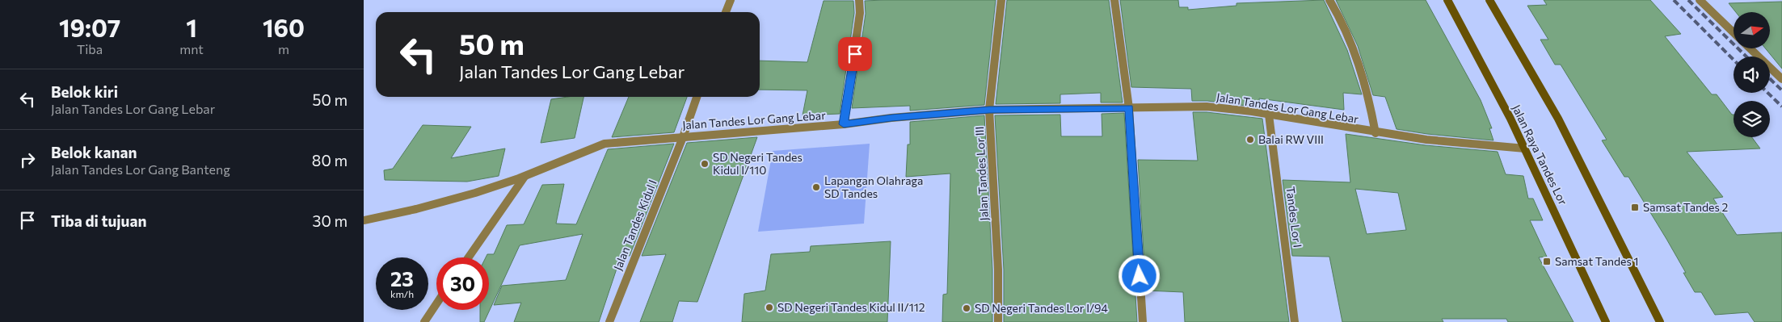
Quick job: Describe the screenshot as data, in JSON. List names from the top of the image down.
{
  "streets": {
    "main road": ["Jalan Raya Tandes Lor"],
    "street": [
      "Jalan Tandes Lor Gang Lebar",
      "Jalan Tandes Lor III",
      "Tandes Lor I",
      "Jalan Tandes Kidul I"
    ]
  },
  "crossings": [
    ["Jalan Tandes Lor Gang Lebar", "Jalan Raya Tandes Lor"],
    ["Jalan Tandes Lor Gang Lebar", "Jalan Tandes Lor III"],
    ["Jalan Tandes Lor Gang Lebar", "Tandes Lor I"],
    ["Jalan Tandes Lor Gang Lebar", "Jalan Tandes Kidul I"]
  ],
  "places": {
    "other": [
      "Balai RW VIII",
      "SD Negeri Tandes Kidul I/110",
      "Lapangan Olahraga SD Tandes",
      "SD Negeri Tandes Kidul II/112",
      "SD Negeri Tandes Lor I/94"
    ],
    "transit": ["Samsat Tandes 2", "Samsat Tandes 1"]
  },
  "north": "right",
  "page": {
    "eta": [
      "19:07",
      "Tiba",
      "1",
      "mnt",
      "160",
      "m"
    ],
    "turn": ["50 m", "Jalan Tandes Lor Gang Lebar"],
    "list": [
      {
        "name": "Belok kiri",
        "note": "Jalan Tandes Lor Gang Lebar",
        "value": "50 m"
      },
      {
        "name": "Belok kanan",
        "note": "Jalan Tandes Lor Gang Banteng",
        "value": "80 m"
      },
      {
        "name": "Tiba di tujuan",
        "value": "30 m"
      }
    ],
    "speed": "23 km/h",
    "limit": "30"
  }
}
